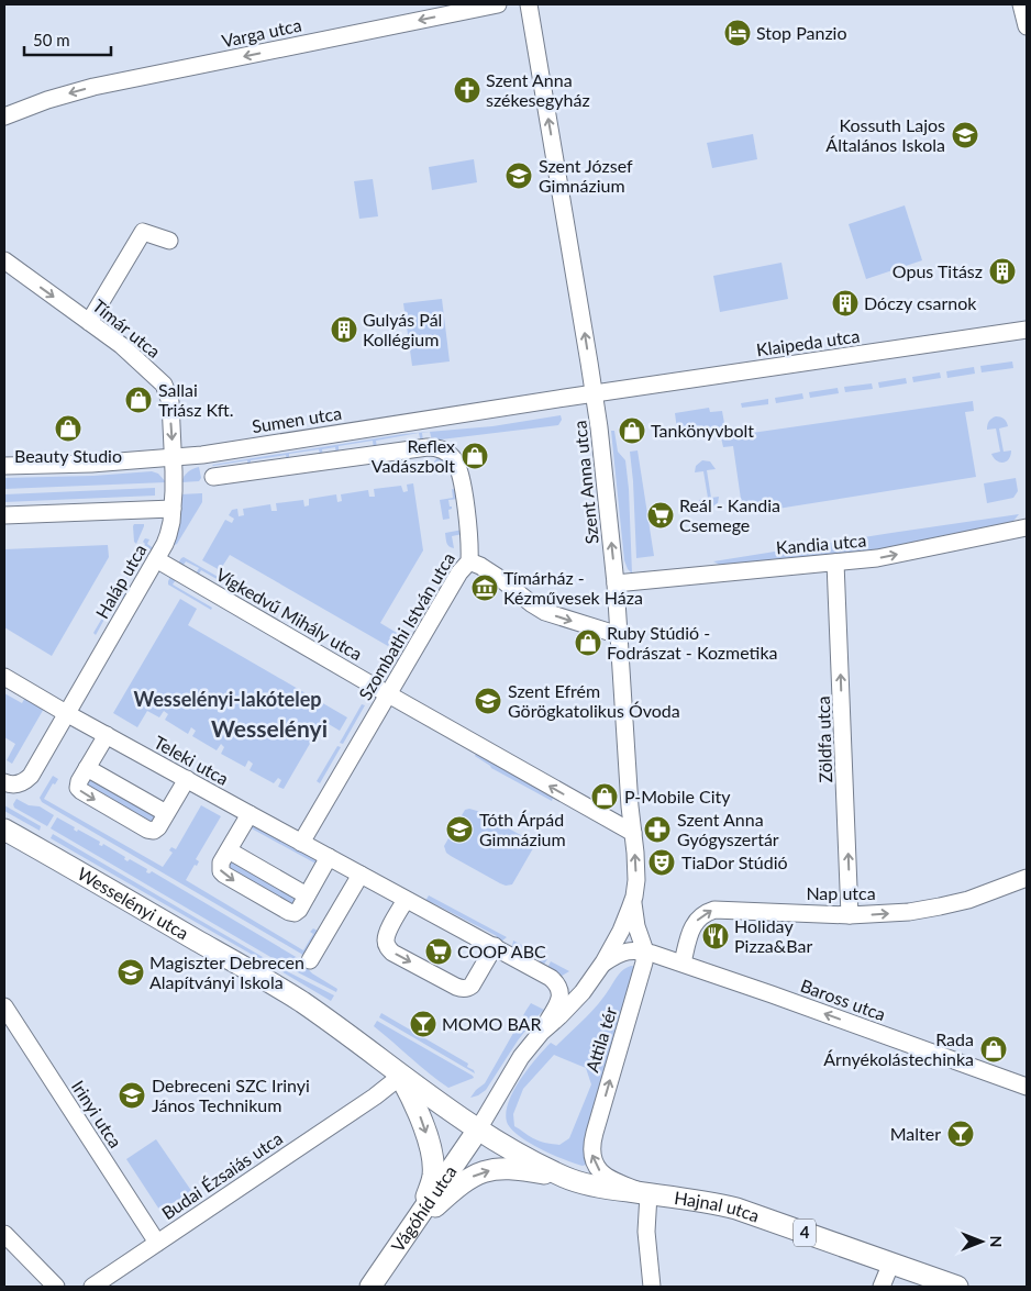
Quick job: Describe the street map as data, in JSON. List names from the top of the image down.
{
  "streets": {
    "main road": [
      "Wesselényi utca",
      "Hajnal utca",
      "Vágóhíd utca",
      "4"
    ],
    "street": [
      "Varga utca",
      "Tímár utca",
      "Klaipeda utca",
      "Sumen utca",
      "Szent Anna utca",
      "Kandia utca",
      "Haláp utca",
      "Vígkedvű Mihály utca",
      "Szombathi István utca",
      "Zöldfa utca",
      "Teleki utca",
      "Nap utca",
      "Baross utca",
      "Attila tér",
      "Irinyi utca",
      "Budai Ézsaiás utca"
    ]
  },
  "crossings": [
    ["Tímár utca", "Sumen utca"],
    ["Tímár utca", "Haláp utca"],
    ["Klaipeda utca", "Sumen utca"],
    ["Klaipeda utca", "Szent Anna utca"],
    ["Sumen utca", "Szent Anna utca"],
    ["Sumen utca", "Haláp utca"],
    ["Szent Anna utca", "Kandia utca"],
    ["Szent Anna utca", "Vígkedvű Mihály utca"],
    ["Szent Anna utca", "Attila tér"],
    ["Kandia utca", "Zöldfa utca"],
    ["Haláp utca", "Vígkedvű Mihály utca"],
    ["Haláp utca", "Teleki utca"],
    ["Vígkedvű Mihály utca", "Szombathi István utca"],
    ["Szombathi István utca", "Teleki utca"],
    ["Zöldfa utca", "Nap utca"],
    ["Teleki utca", "Attila tér"],
    ["Nap utca", "Baross utca"],
    ["Wesselényi utca", "Attila tér"],
    ["Wesselényi utca", "Budai Ézsaiás utca"],
    ["Wesselényi utca", "Hajnal utca"],
    ["Wesselényi utca", "Vágóhíd utca"],
    ["Baross utca", "Attila tér"],
    ["Attila tér", "Hajnal utca"],
    ["Attila tér", "Vágóhíd utca"],
    ["Irinyi utca", "Budai Ézsaiás utca"],
    ["Hajnal utca", "Vágóhíd utca"]
  ],
  "one_way": [
    "Varga utca",
    "Tímár utca",
    "Szent Anna utca",
    "Kandia utca",
    "Vígkedvű Mihály utca",
    "Zöldfa utca",
    "Nap utca",
    "Baross utca",
    "Attila tér"
  ],
  "districts": ["Wesselényi-lakótelep", "Wesselényi"],
  "places": {
    "hotel": ["Stop Panzio"],
    "church": ["Szent Anna székesegyház"],
    "school or university": [
      "Kossuth Lajos Általános Iskola",
      "Szent József Gimnázium",
      "Szent Efrém Görögkatolikus Óvoda",
      "Tóth Árpád Gimnázium",
      "Magiszter Debrecen Alapítványi Iskola",
      "Debreceni SZC Irinyi János Technikum"
    ],
    "building": ["Opus Titász", "Dóczy csarnok", "Gulyás Pál Kollégium"],
    "shop": [
      "Sallai Triász Kft.",
      "Beauty Studio",
      "Tankönyvbolt",
      "Reflex Vadászbolt",
      "Ruby Stúdió - Fodrászat - Kozmetika",
      "P-Mobile City",
      "Rada Árnyékolástechinka"
    ],
    "supermarket": ["Reál - Kandia Csemege", "COOP ABC"],
    "museum": ["Tímárház - Kézművesek Háza"],
    "pharmacy": ["Szent Anna Gyógyszertár"],
    "theatre": ["TiaDor Stúdió"],
    "restaurant": ["Holiday Pizza&Bar"],
    "bar": ["MOMO BAR", "Malter"]
  },
  "scale_bar": "50 m",
  "north": "right"
}
